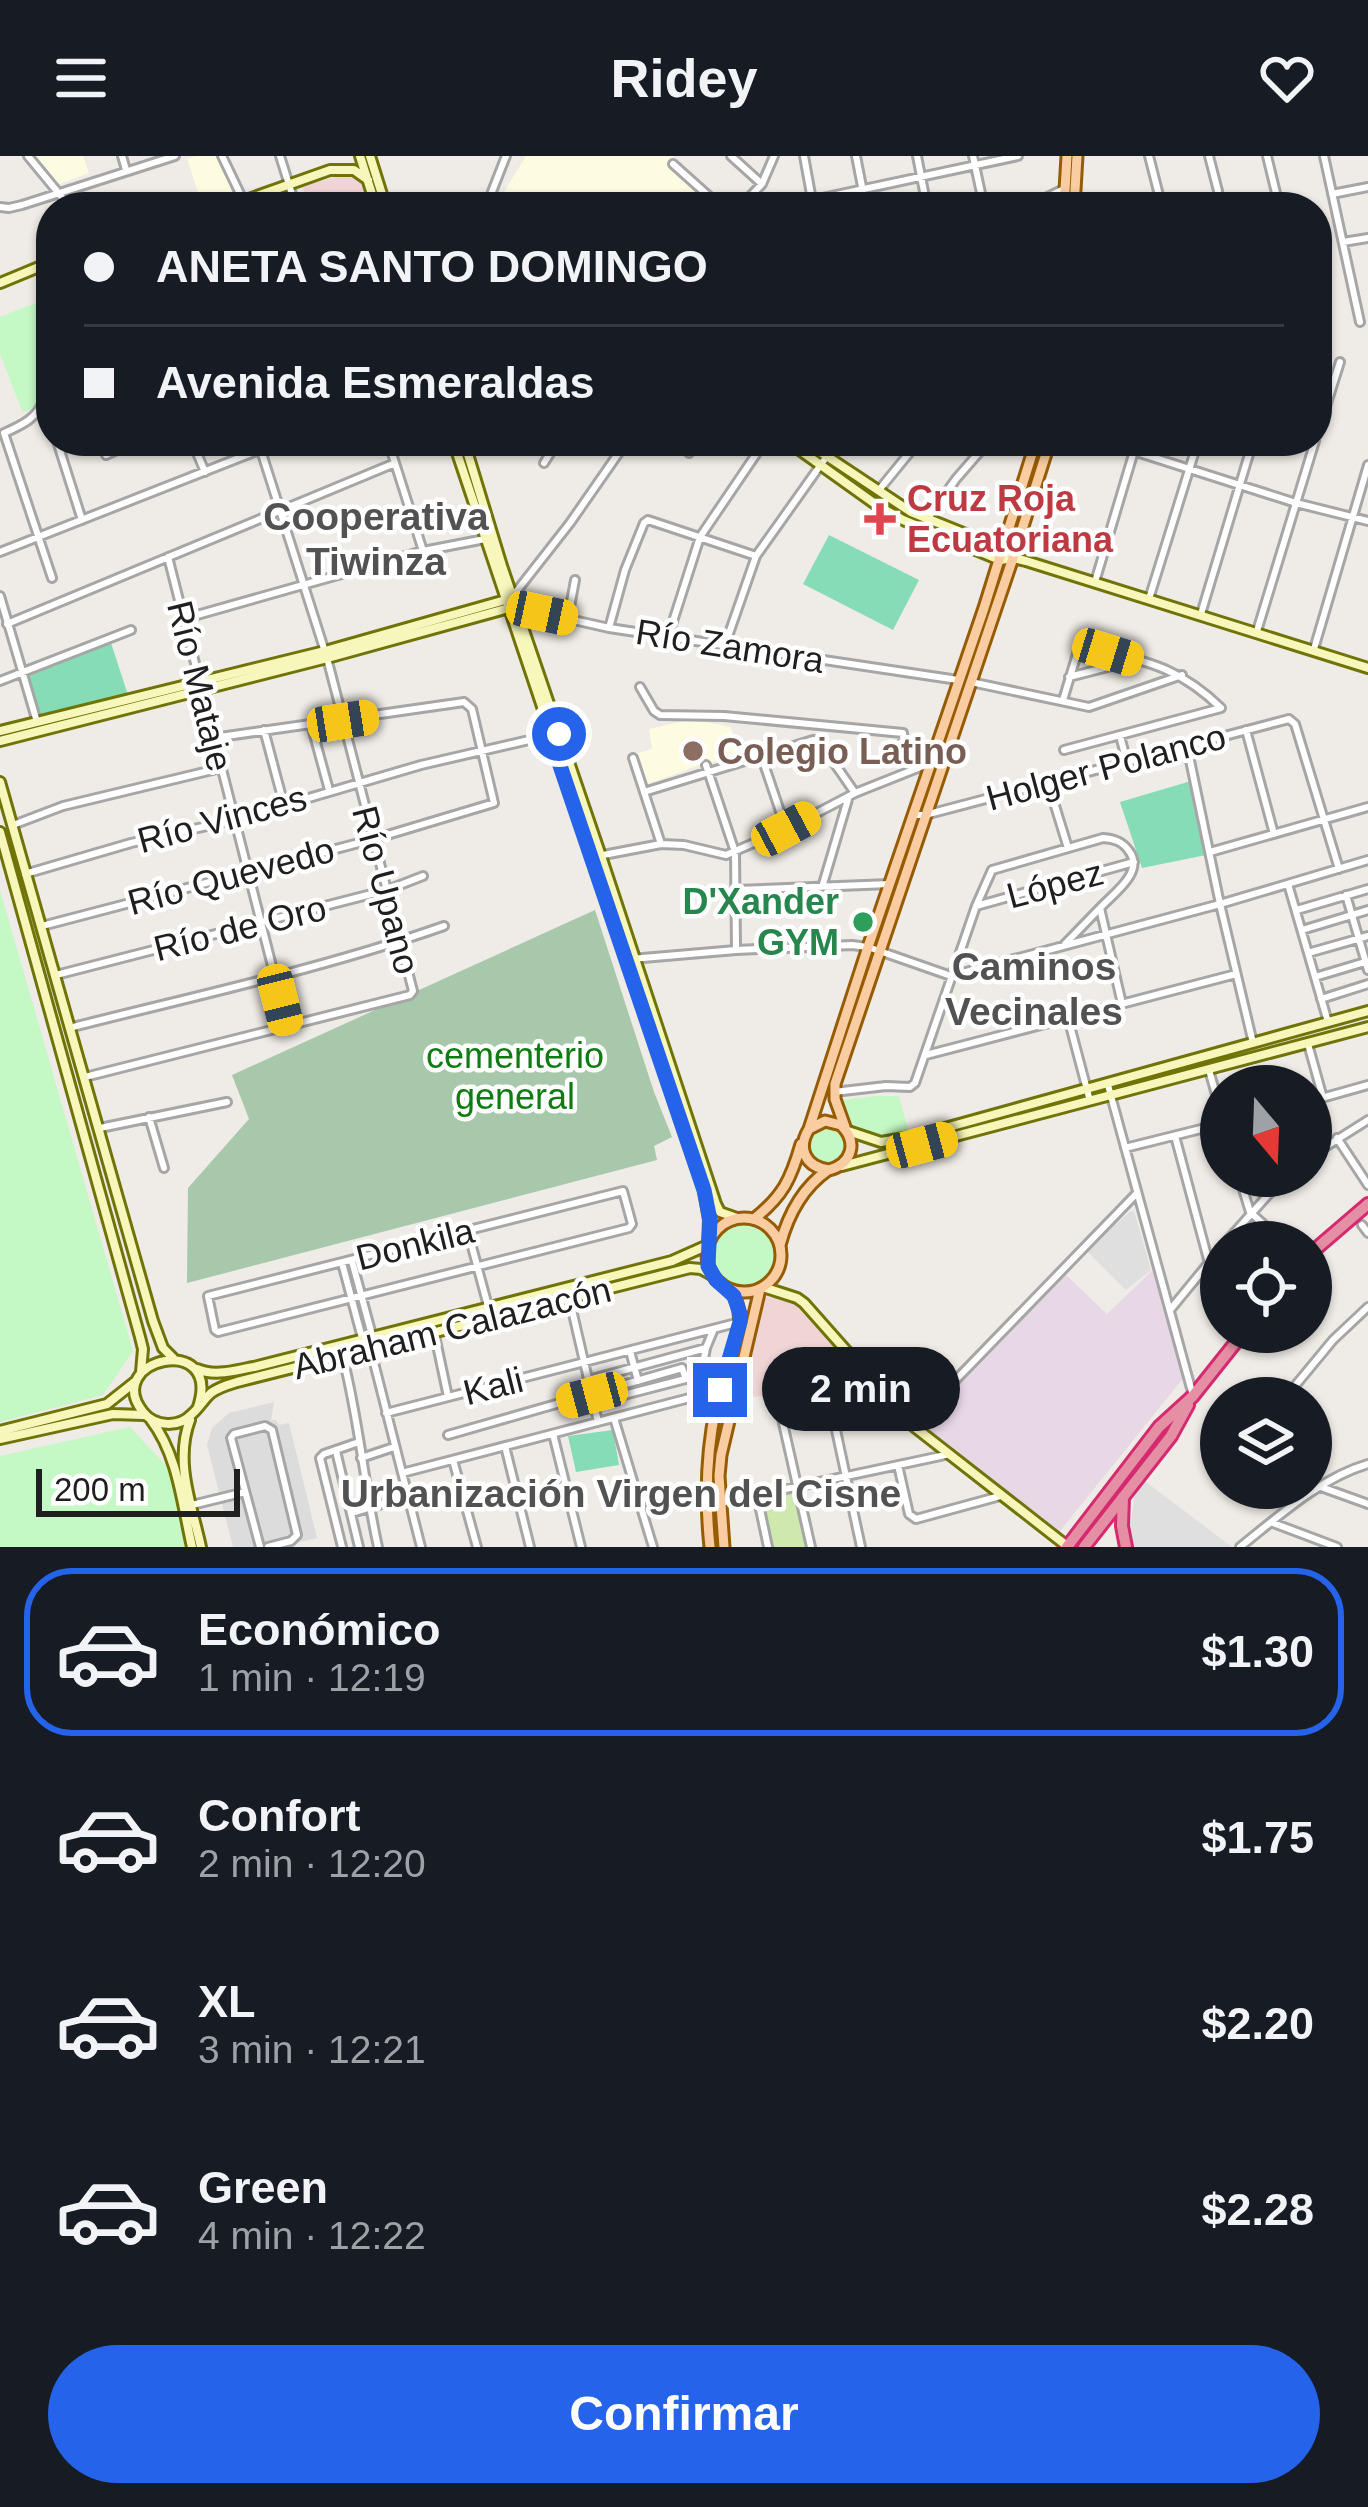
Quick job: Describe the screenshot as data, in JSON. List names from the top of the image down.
{
  "streets": {
    "main road": ["Río Zamora", "Abraham Calazacón"],
    "street": [
      "Río Mataje",
      "Holger Polanco",
      "Río Vinces",
      "Río Quevedo",
      "López",
      "Río Upano",
      "Río de Oro",
      "Donkila",
      "Kali"
    ]
  },
  "crossings": [
    ["Río Zamora", "Río Mataje"],
    ["Río Zamora", "Río Upano"],
    ["Río Mataje", "Río Vinces"],
    ["Río Mataje", "Río Quevedo"],
    ["Río Mataje", "Río Upano"],
    ["Río Mataje", "Río de Oro"],
    ["Holger Polanco", "López"],
    ["Río Vinces", "Río Quevedo"],
    ["Río Vinces", "Río Upano"],
    ["Río Quevedo", "Río Upano"],
    ["Río Upano", "Río de Oro"]
  ],
  "districts": ["Cooperativa Tiwinza", "Caminos Vecinales", "Urbanización Virgen del Cisne"],
  "parks": ["cementerio general"],
  "places": {
    "health": ["Cruz Roja Ecuatoriana"],
    "other": ["Colegio Latino", "D'Xander GYM"]
  },
  "scale_bar": "200 m",
  "north": "bottom",
  "page": {
    "header": "Ridey",
    "banner": ["ANETA SANTO DOMINGO", "Avenida Esmeraldas"],
    "bubble": "2 min",
    "scale": "200 m",
    "list": [
      {
        "name": "Económico",
        "note": "1 min · 12:19",
        "value": "$1.30"
      },
      {
        "name": "Confort",
        "note": "2 min · 12:20",
        "value": "$1.75"
      },
      {
        "name": "XL",
        "note": "3 min · 12:21",
        "value": "$2.20"
      },
      {
        "name": "Green",
        "note": "4 min · 12:22",
        "value": "$2.28"
      }
    ],
    "buttons": "Confirmar"
  }
}
